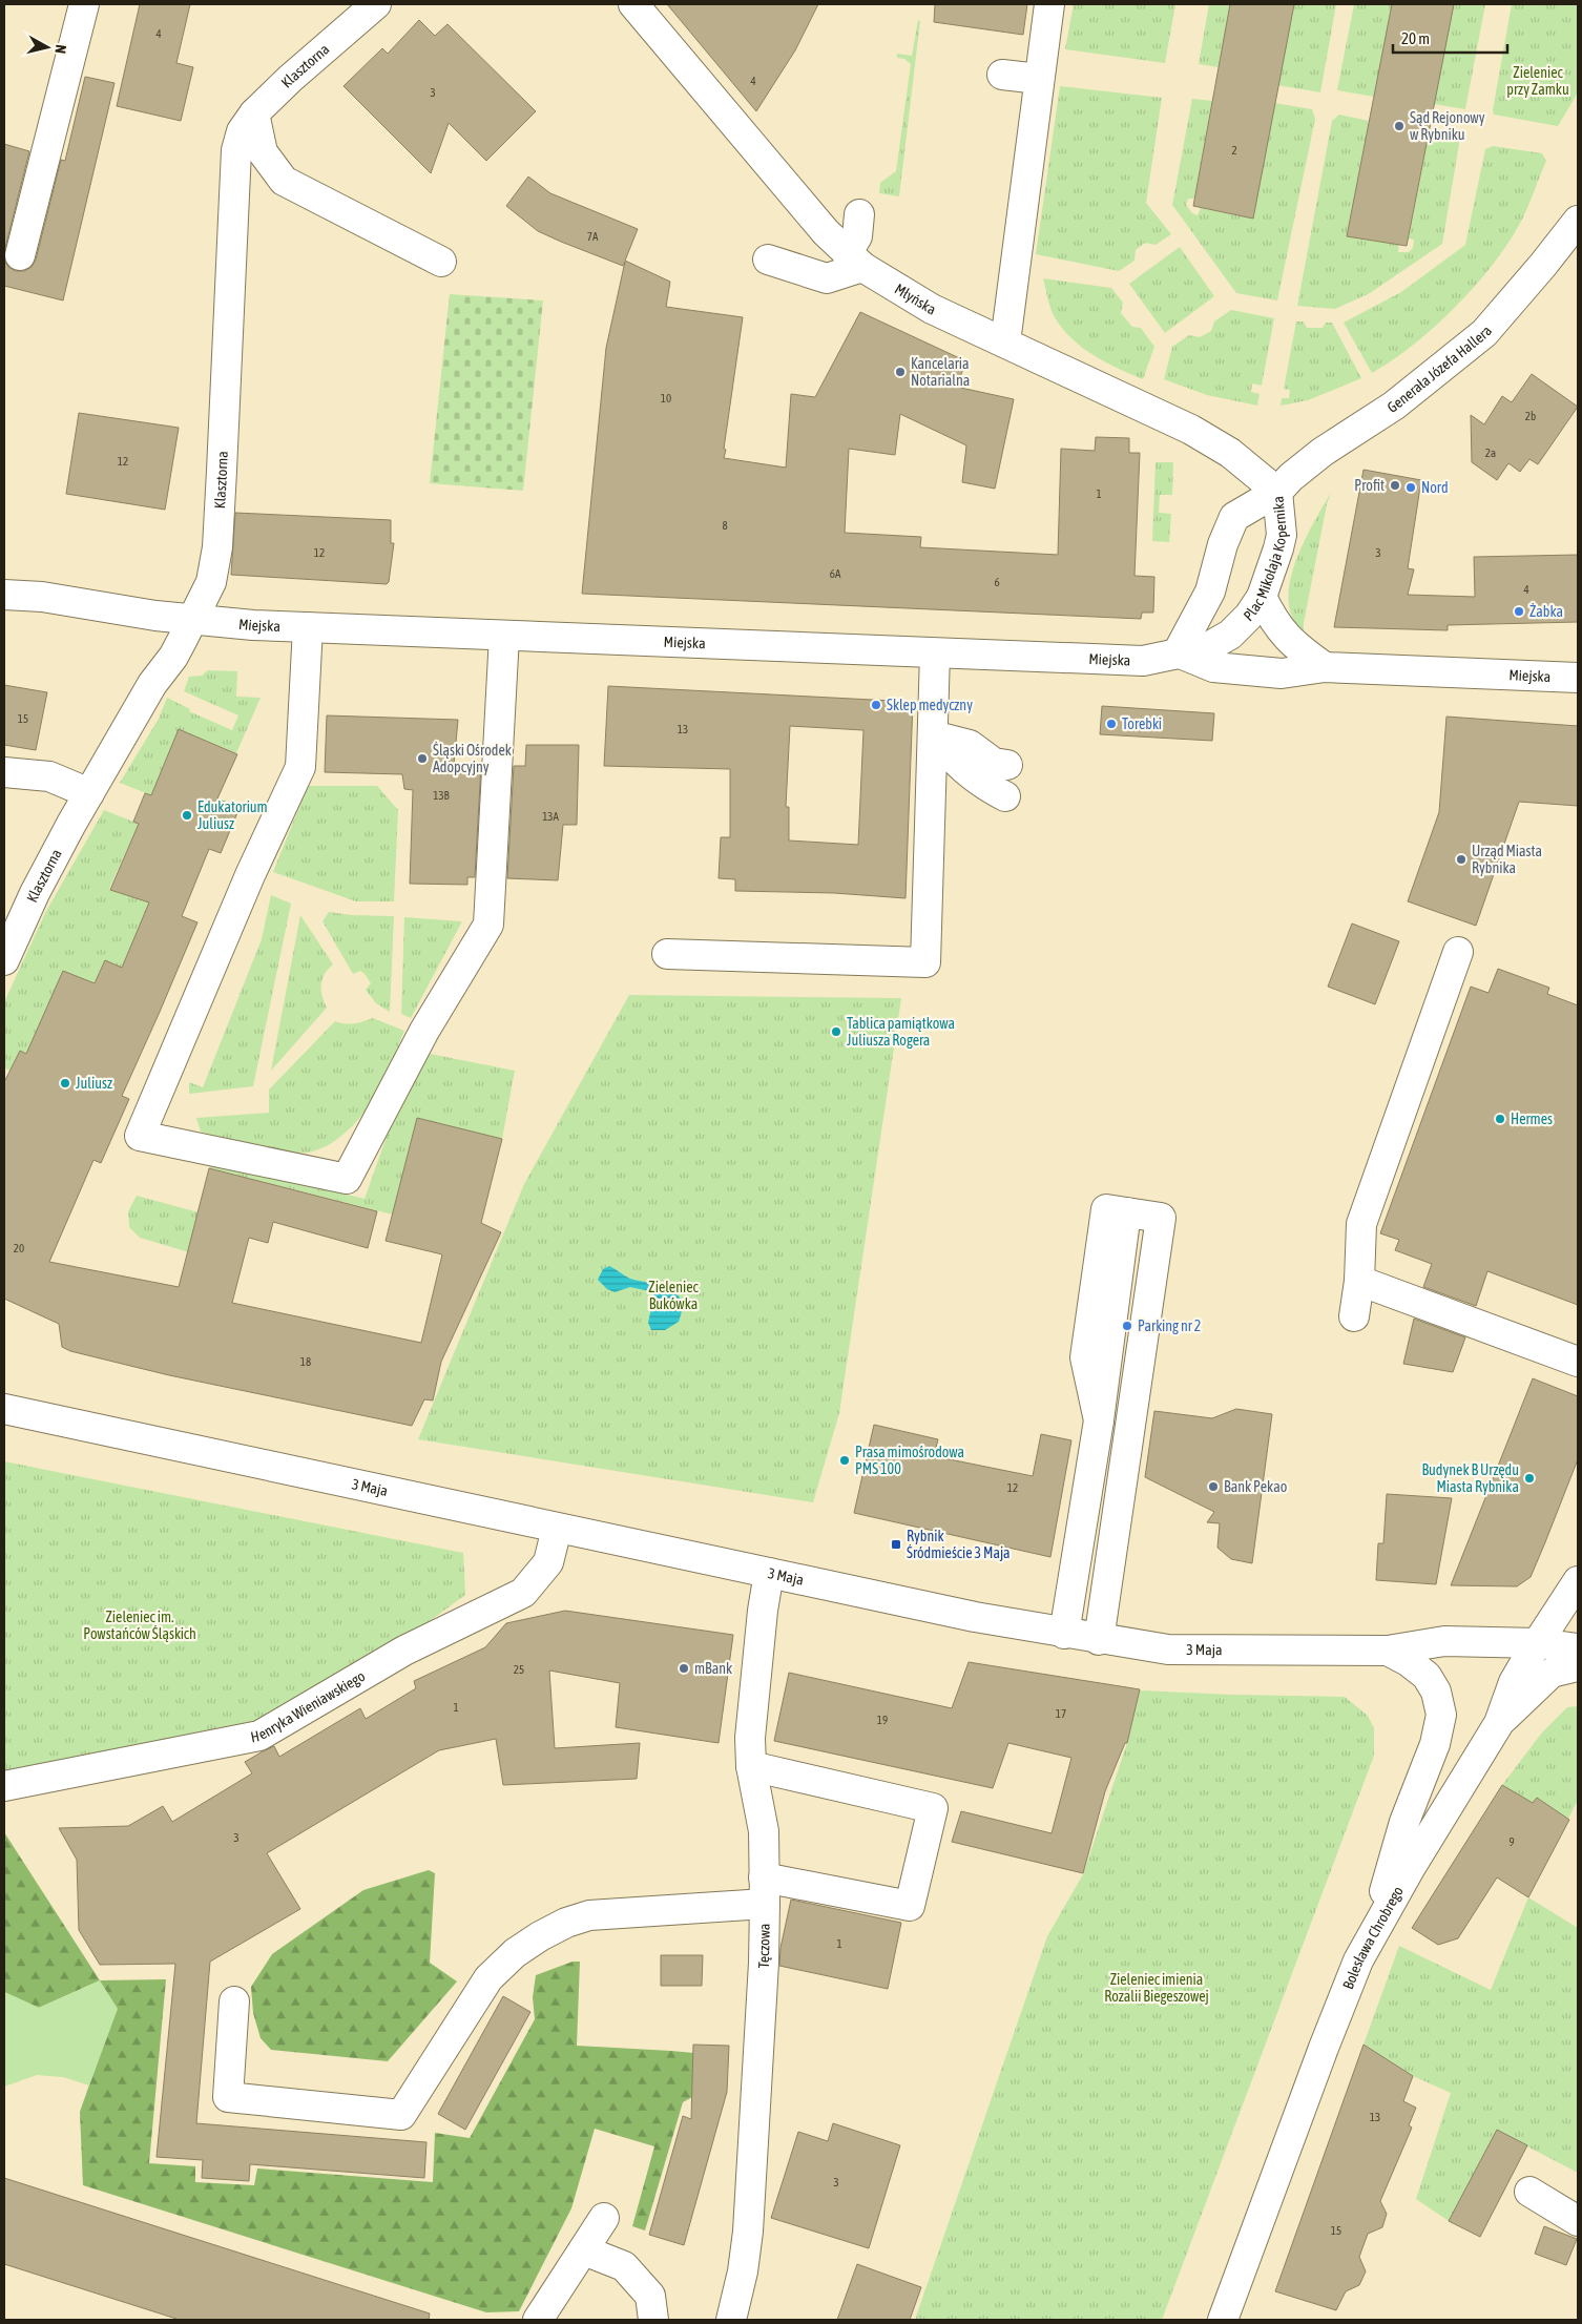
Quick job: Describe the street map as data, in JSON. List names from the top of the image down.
{
  "streets": {
    "street": [
      "Klasztorna",
      "Młyńska",
      "Generała Józefa Hallera",
      "Plac Mikołaja Kopernika",
      "Miejska",
      "3 Maja",
      "Henryka Wieniawskiego",
      "Bolesława Chrobrego",
      "Tęczowa"
    ]
  },
  "crossings": [
    ["Klasztorna", "Miejska"],
    ["Młyńska", "Generała Józefa Hallera"],
    ["Młyńska", "Plac Mikołaja Kopernika"],
    ["Generała Józefa Hallera", "Plac Mikołaja Kopernika"],
    ["Plac Mikołaja Kopernika", "Miejska"],
    ["3 Maja", "Henryka Wieniawskiego"],
    ["3 Maja", "Bolesława Chrobrego"],
    ["3 Maja", "Tęczowa"]
  ],
  "parks": [
    "Zieleniec przy Zamku",
    "Zieleniec Bukówka",
    "Zieleniec im. Powstańców Śląskich",
    "Zieleniec imienia Rozalii Biegeszowej"
  ],
  "places": {
    "other": [
      "Sąd Rejonowy w Rybniku",
      "Kancelaria Notarialna",
      "Profit",
      "Nord",
      "Żabka",
      "Sklep medyczny",
      "Torebki",
      "Śląski Ośrodek Adopcyjny",
      "Edukatorium Juliusz",
      "Urząd Miasta Rybnika",
      "Tablica pamiątkowa Juliusza Rogera",
      "Juliusz",
      "Hermes",
      "Parking nr 2",
      "Prasa mimośrodowa PMS 100",
      "Budynek B Urzędu Miasta Rybnika",
      "Bank Pekao",
      "mBank"
    ],
    "transit": ["Rybnik Śródmieście 3 Maja"]
  },
  "house_numbers": [
    "4",
    "4",
    "3",
    "2",
    "7A",
    "10",
    "2b",
    "2a",
    "12",
    "1",
    "8",
    "12",
    "3",
    "6A",
    "6",
    "4",
    "15",
    "13",
    "13B",
    "13A",
    "20",
    "18",
    "12",
    "25",
    "1",
    "17",
    "19",
    "3",
    "9",
    "1",
    "13",
    "3",
    "15"
  ],
  "scale_bar": "20 m",
  "north": "right"
}
